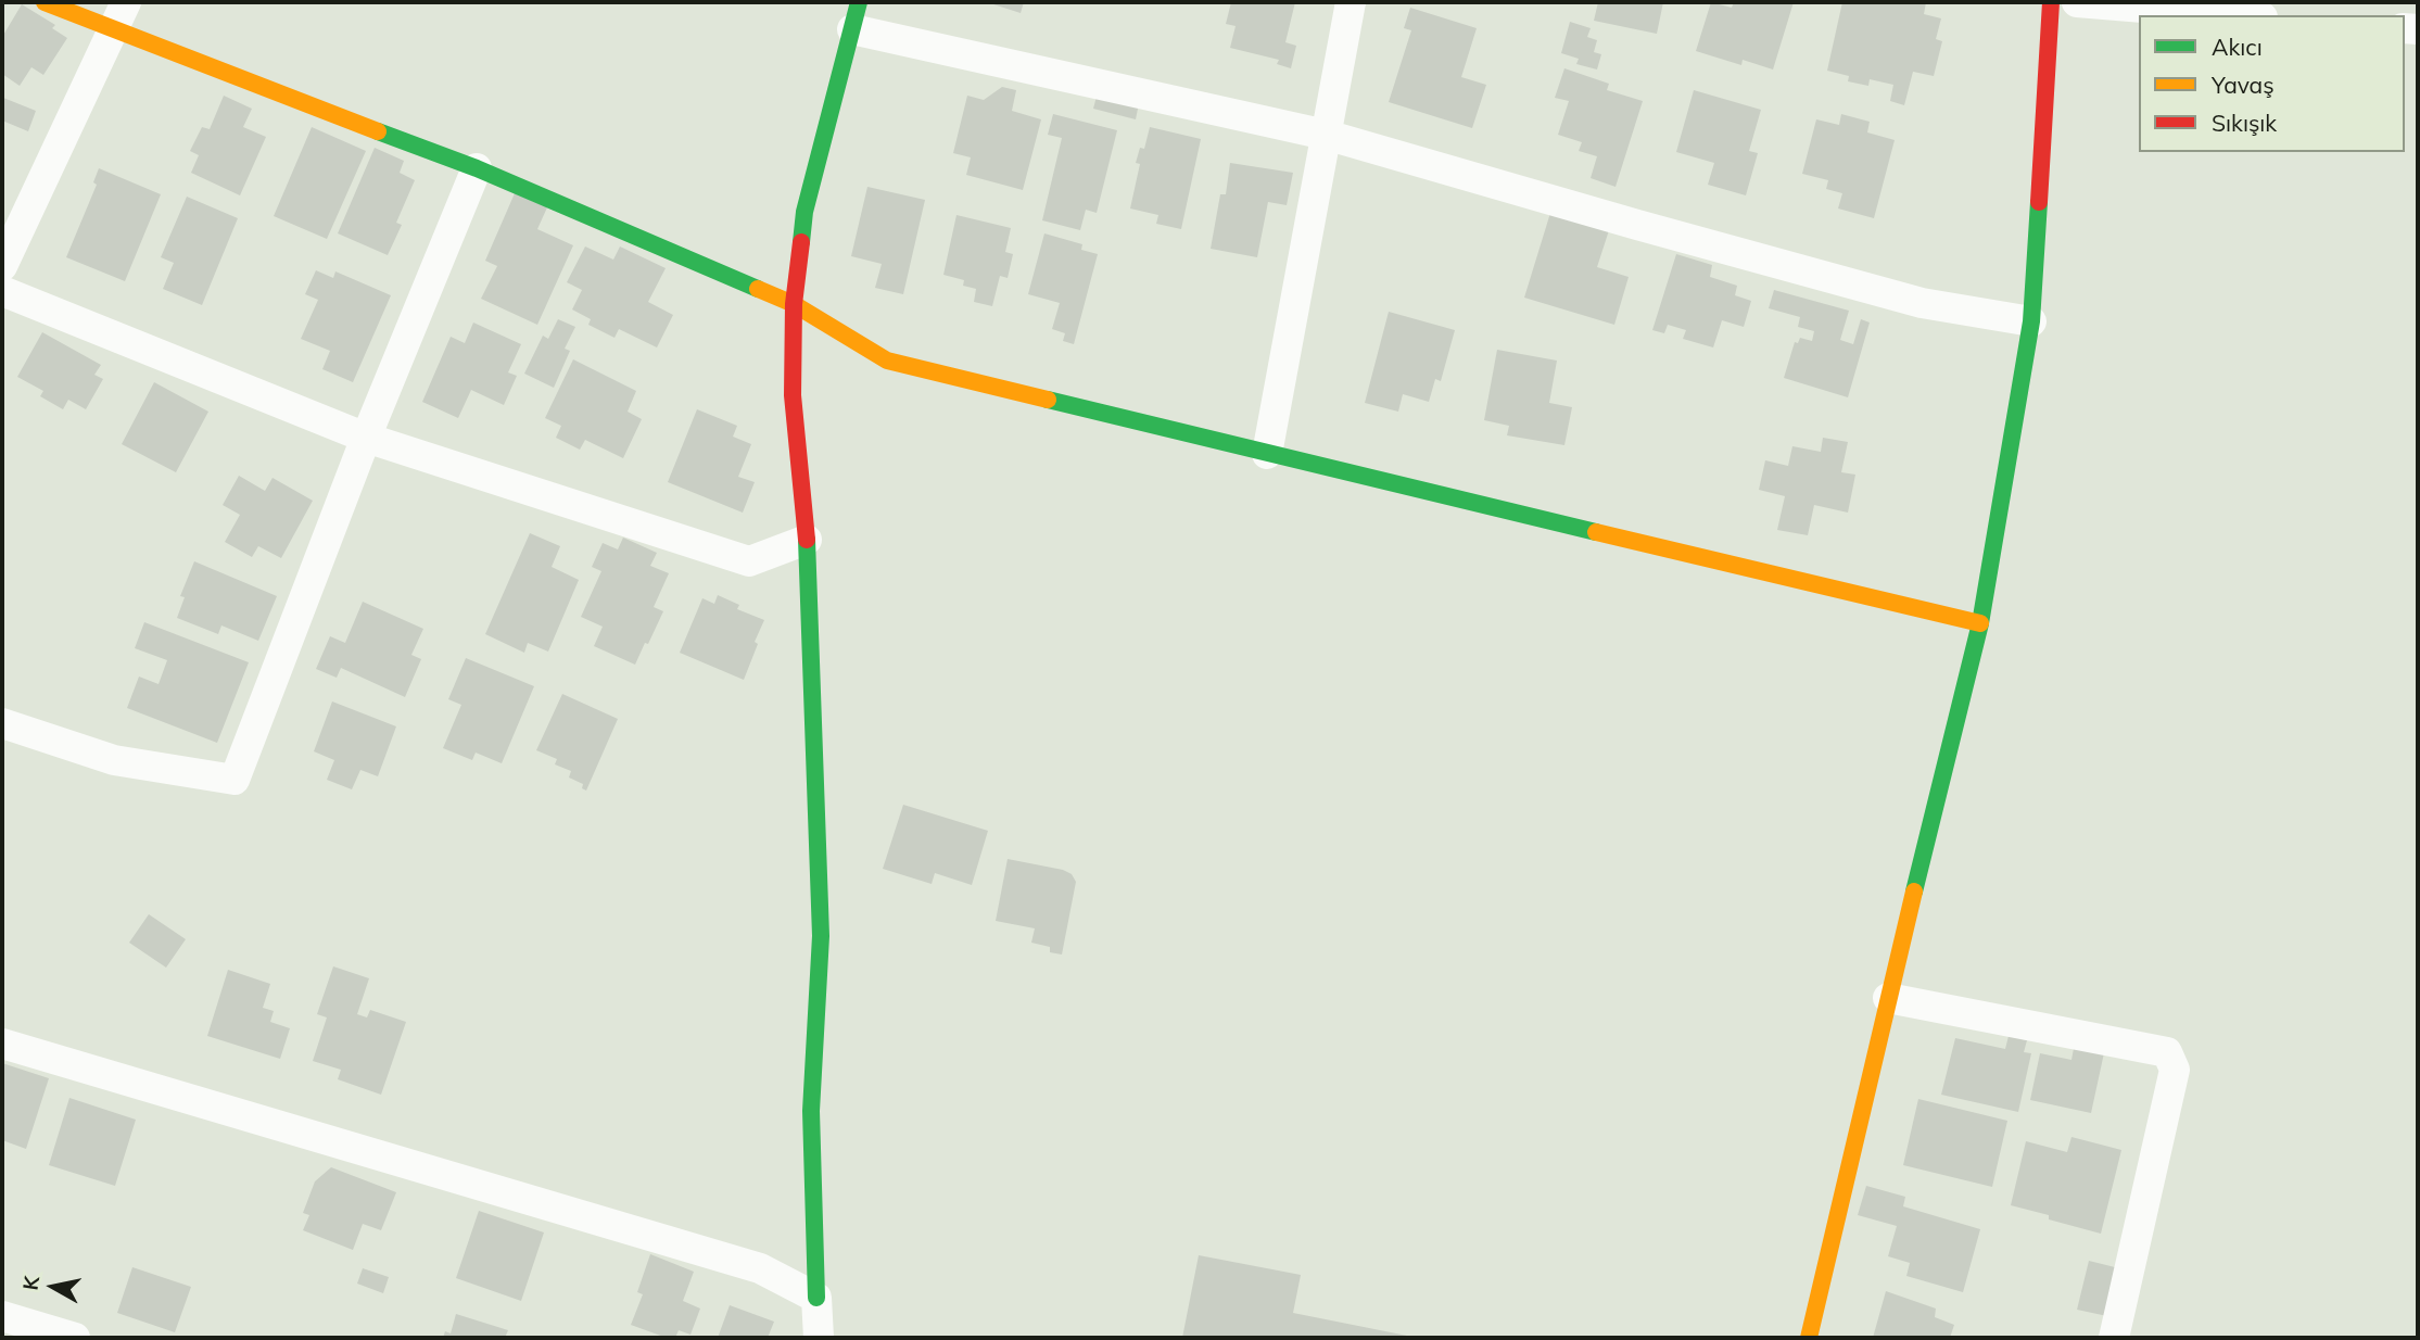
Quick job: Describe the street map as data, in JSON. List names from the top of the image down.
{
  "legend": ["Akıcı", "Yavaş", "Sıkışık"],
  "north": "left"
}
